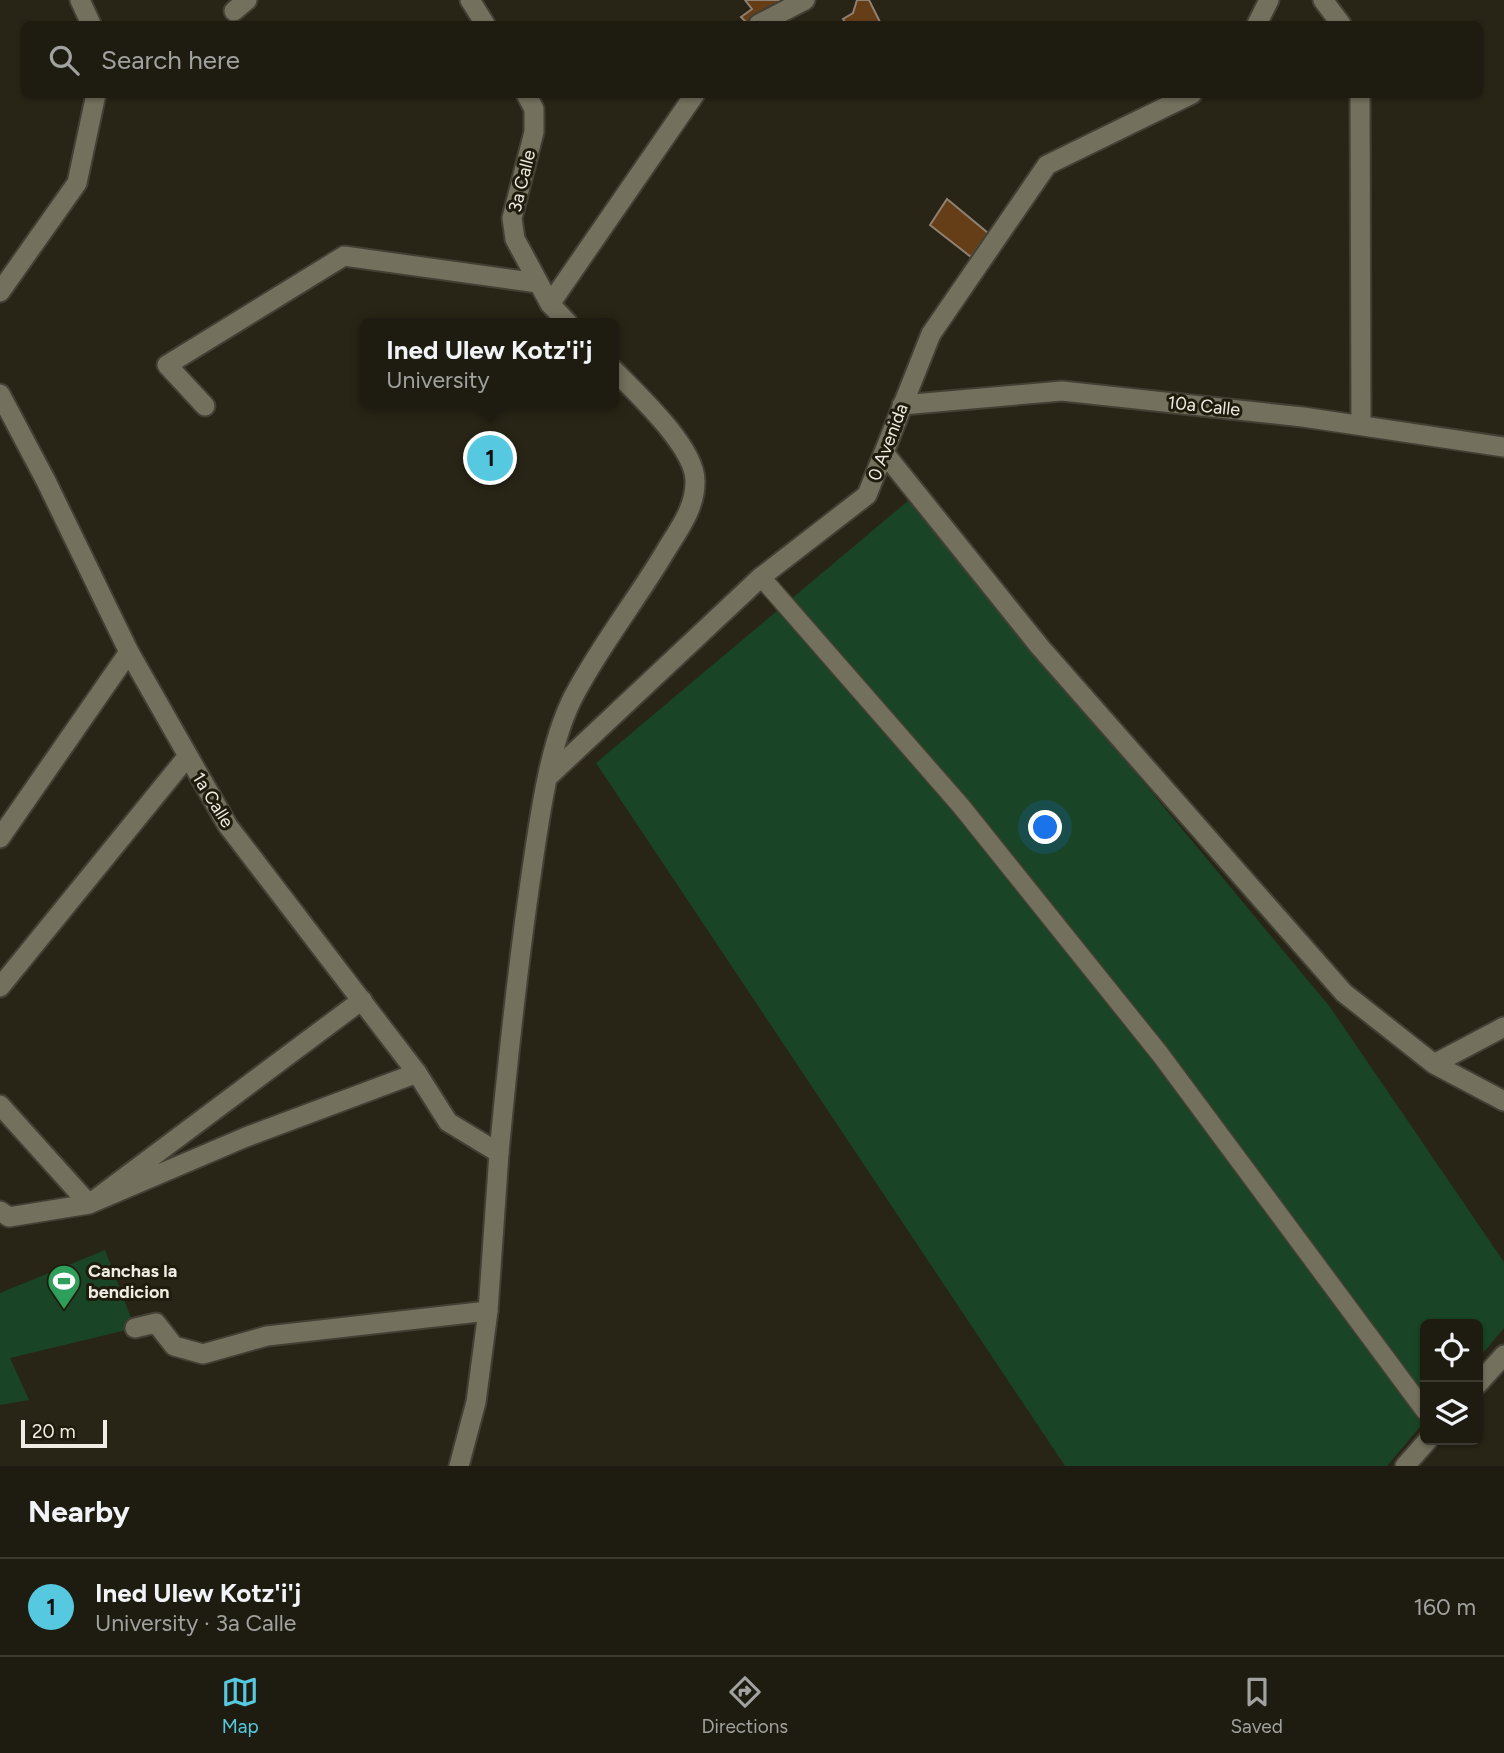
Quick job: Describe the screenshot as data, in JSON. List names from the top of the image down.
{
  "streets": {
    "street": [
      "3a Calle",
      "10a Calle",
      "0 Avenida",
      "1a Calle"
    ]
  },
  "crossings": [
    ["10a Calle", "0 Avenida"]
  ],
  "places": {
    "sports": ["Canchas la bendicion"]
  },
  "scale_bar": "20 m",
  "page": {
    "search": "Search here",
    "popup": ["Ined Ulew Kotz'i'j", "University"],
    "pins": "1",
    "scale": "20 m",
    "heading": "Nearby",
    "list": [
      {
        "mark": "1",
        "name": "Ined Ulew Kotz'i'j",
        "note": "University · 3a Calle",
        "value": "160 m"
      }
    ],
    "nav": ["Map", "Directions", "Saved"]
  }
}
